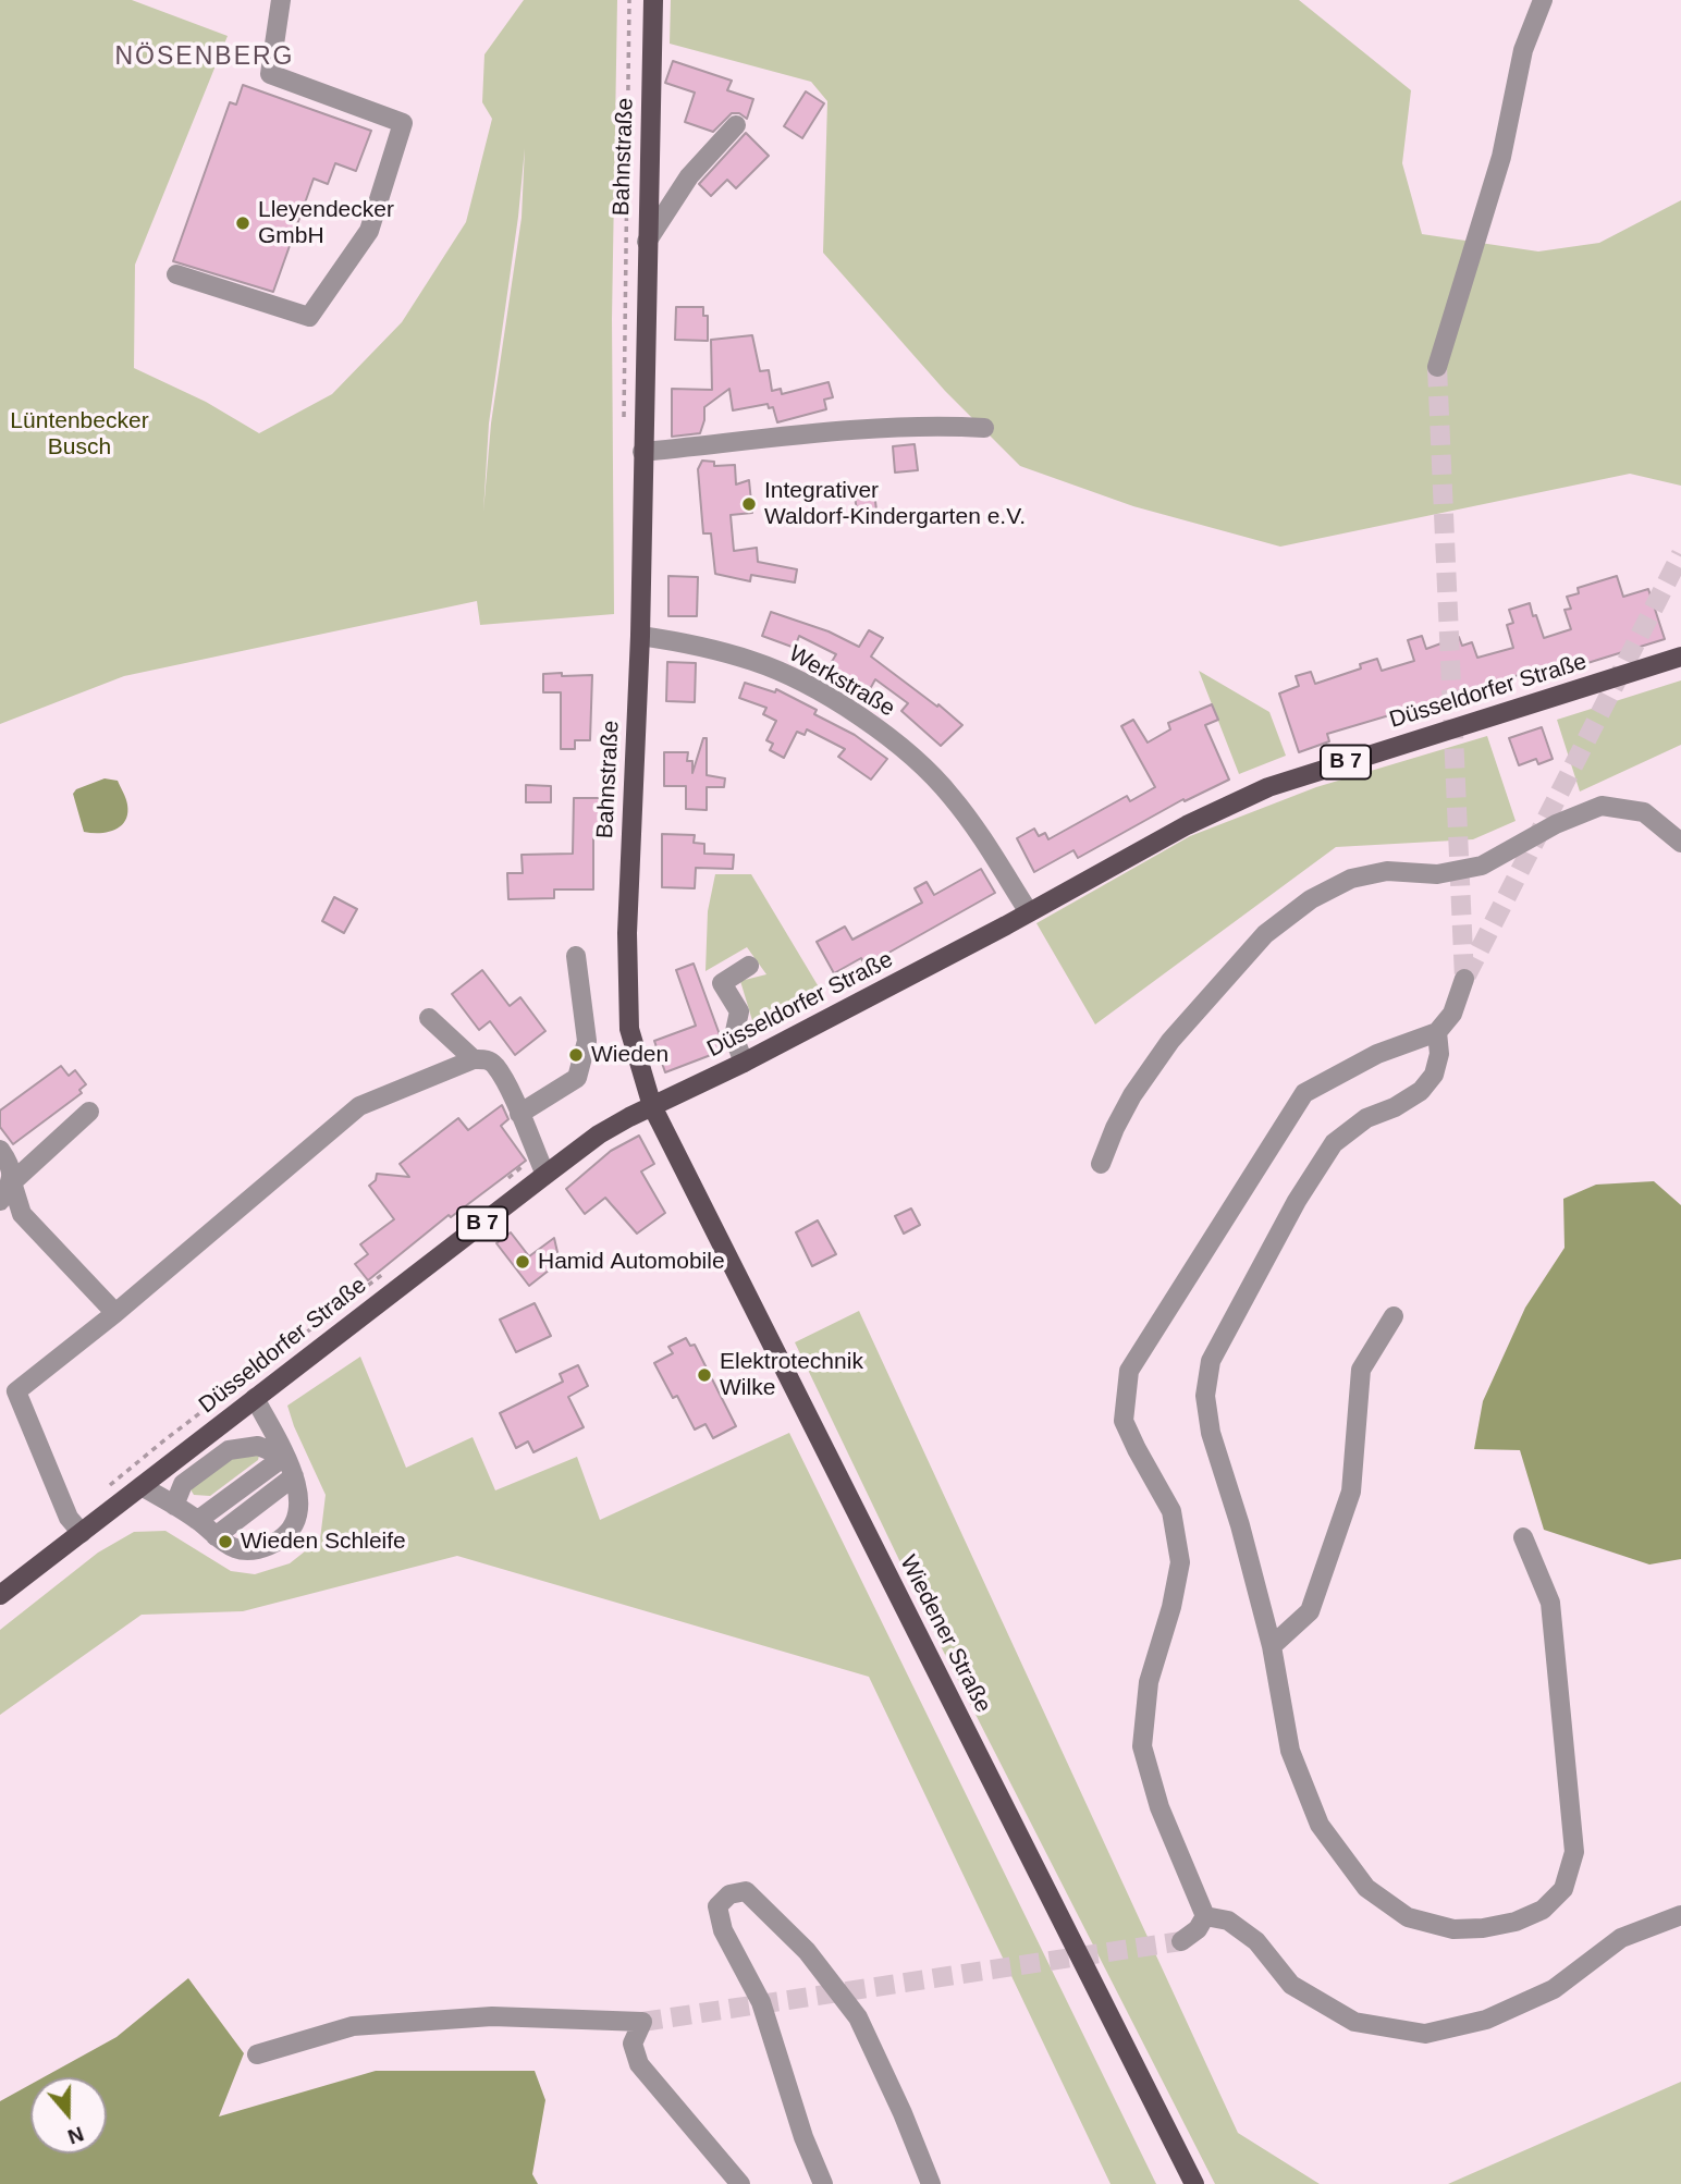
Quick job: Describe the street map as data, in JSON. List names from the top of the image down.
{
  "streets": {
    "main road": [
      "Bahnstraße",
      "Düsseldorfer Straße",
      "B 7",
      "Wiedener Straße"
    ],
    "street": ["Werkstraße"]
  },
  "crossings": [
    ["Bahnstraße", "Werkstraße"],
    ["Bahnstraße", "Düsseldorfer Straße"],
    ["Bahnstraße", "Wiedener Straße"],
    ["Werkstraße", "Düsseldorfer Straße"],
    ["Düsseldorfer Straße", "Wiedener Straße"]
  ],
  "districts": ["NÖSENBERG"],
  "parks": ["Lüntenbecker Busch"],
  "places": [
    "Lleyendecker GmbH",
    "Integrativer Waldorf-Kindergarten e.V.",
    "Wieden",
    "Hamid Automobile",
    "Elektrotechnik Wilke",
    "Wieden Schleife"
  ],
  "north": "bottom"
}
